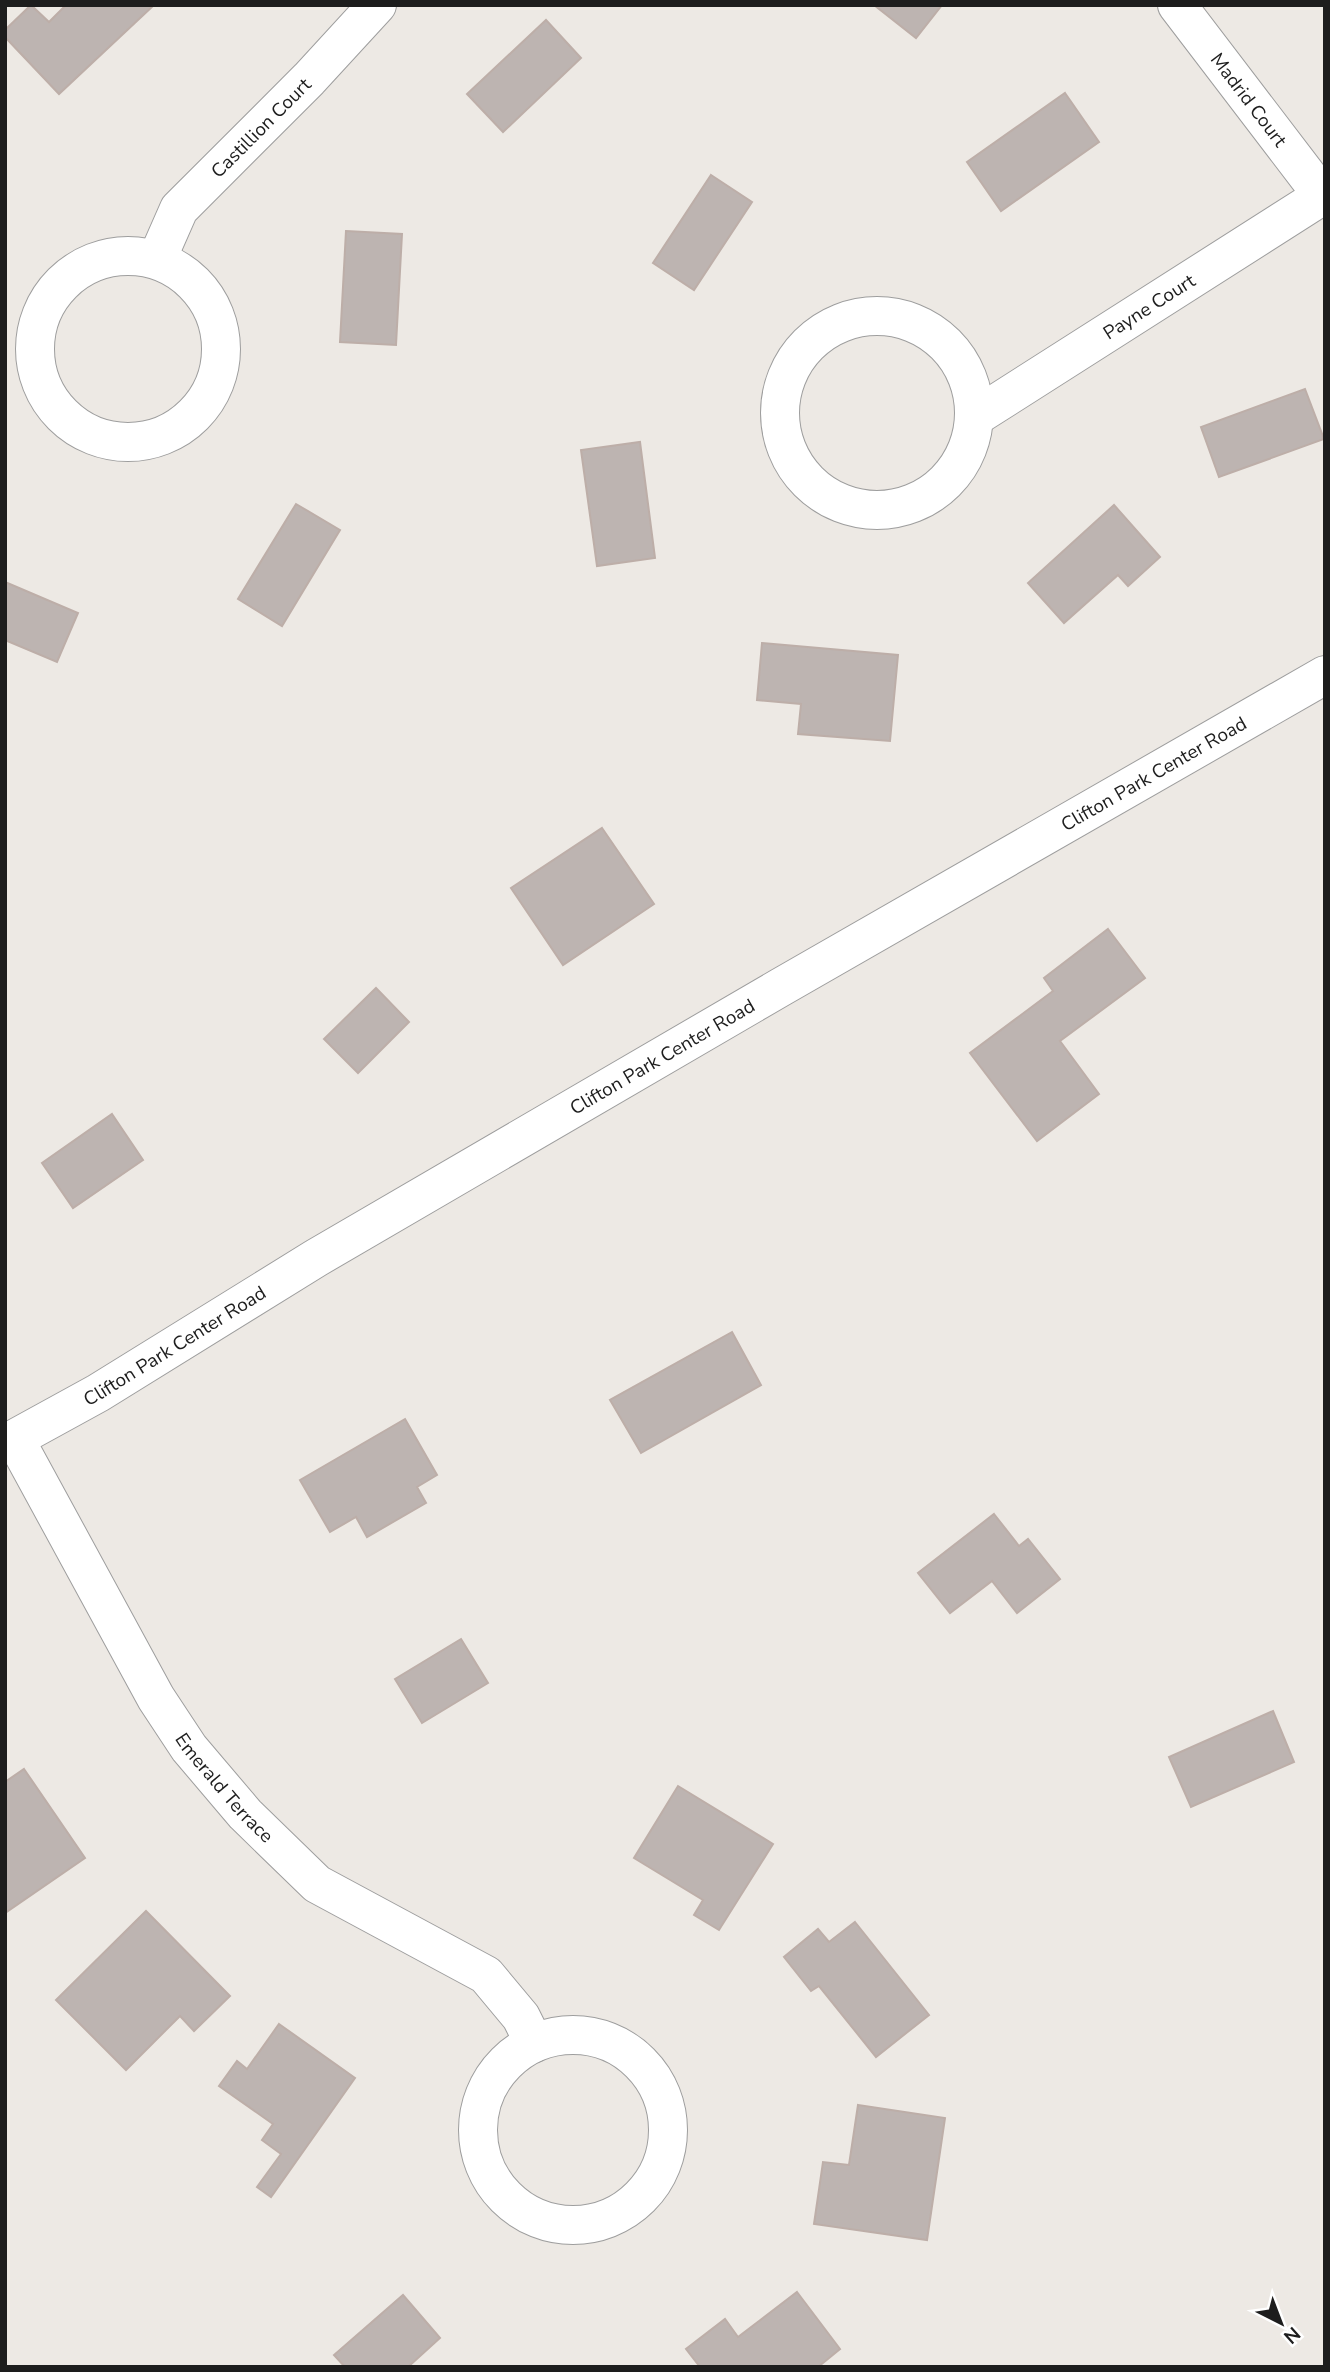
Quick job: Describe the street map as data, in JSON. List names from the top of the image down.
{
  "streets": {
    "street": [
      "Madrid Court",
      "Castillion Court",
      "Payne Court",
      "Clifton Park Center Road",
      "Emerald Terrace"
    ]
  },
  "crossings": [
    ["Madrid Court", "Payne Court"],
    ["Clifton Park Center Road", "Emerald Terrace"]
  ],
  "north": "bottom right"
}
